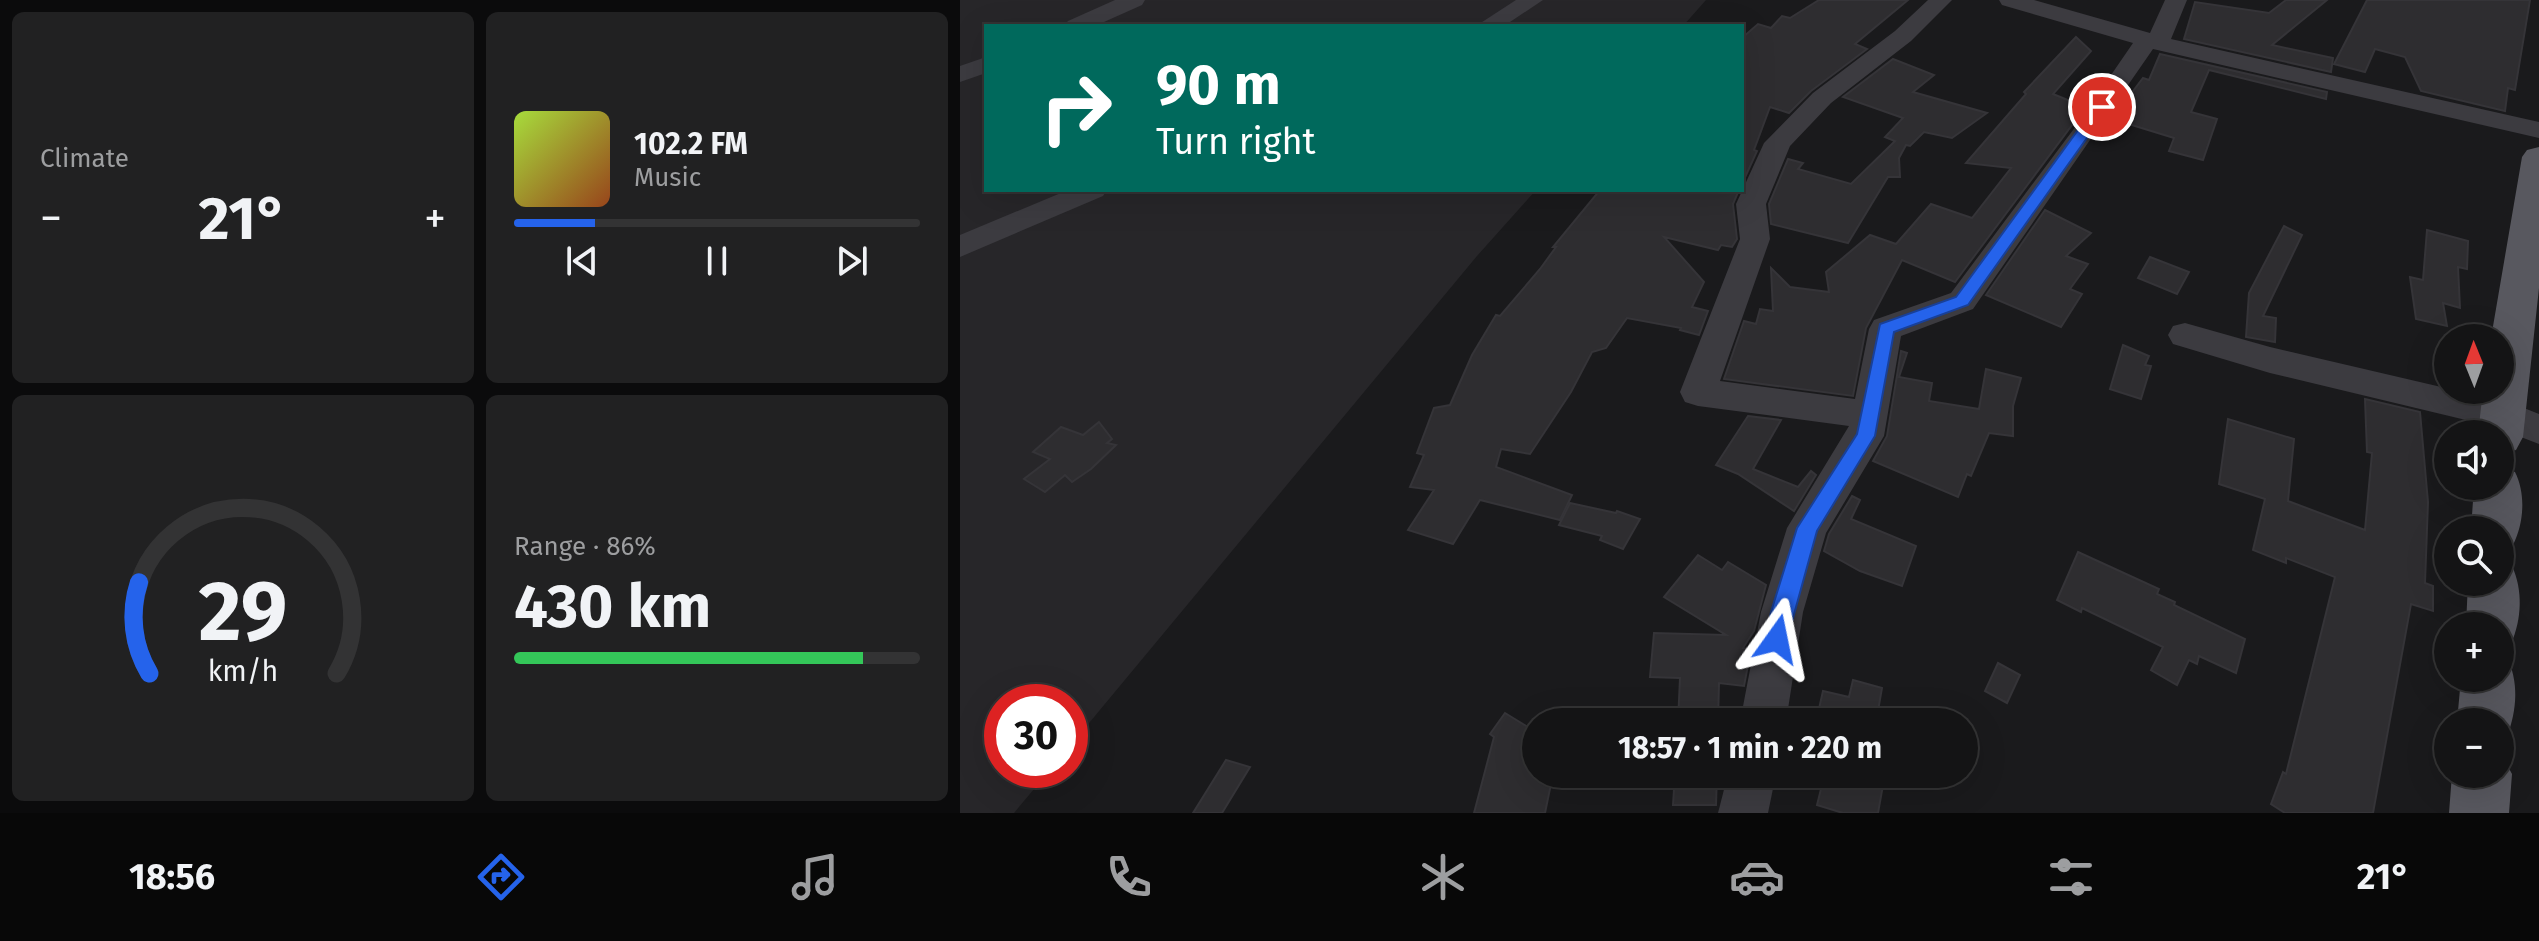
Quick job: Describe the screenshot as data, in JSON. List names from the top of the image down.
{
  "north": "top",
  "page": {
    "tile": [
      "Climate",
      ["Range · 86%", "430 km"]
    ],
    "turn": ["90 m", "Turn right"],
    "song": ["102.2 FM", "Music"],
    "heat": ["−", "21°", "+"],
    "map_buttons": ["+", "−"],
    "limit": "30",
    "trip": "18:57 · 1 min · 220 m",
    "tabs": ["18:56", "21°"],
    "gauge": ["29", "km/h"]
  }
}
